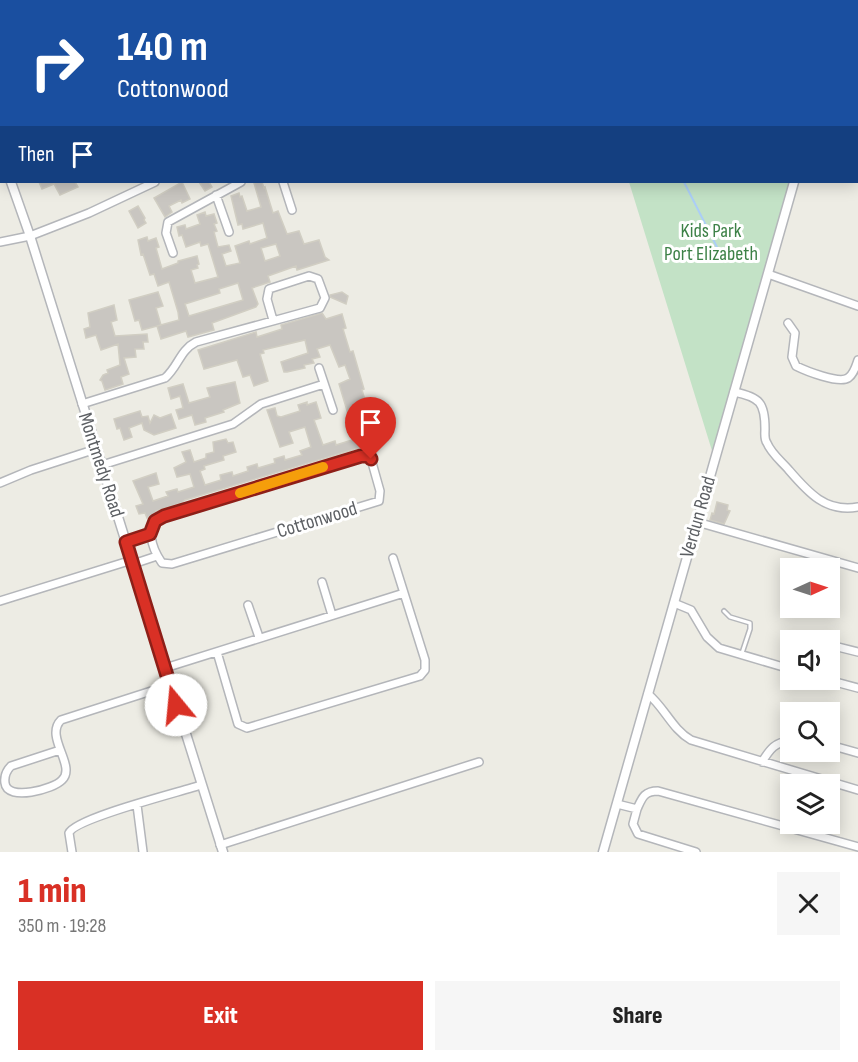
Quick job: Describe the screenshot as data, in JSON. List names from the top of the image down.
{
  "streets": {
    "street": ["Montmedy Road", "Verdun Road", "Cottonwood"]
  },
  "parks": ["Kids Park Port Elizabeth"],
  "north": "right",
  "page": {
    "turn": ["140 m", "Cottonwood"],
    "then": "Then",
    "heading": ["1 min", "350 m · 19:28"],
    "buttons": ["Exit", "Share"]
  }
}
